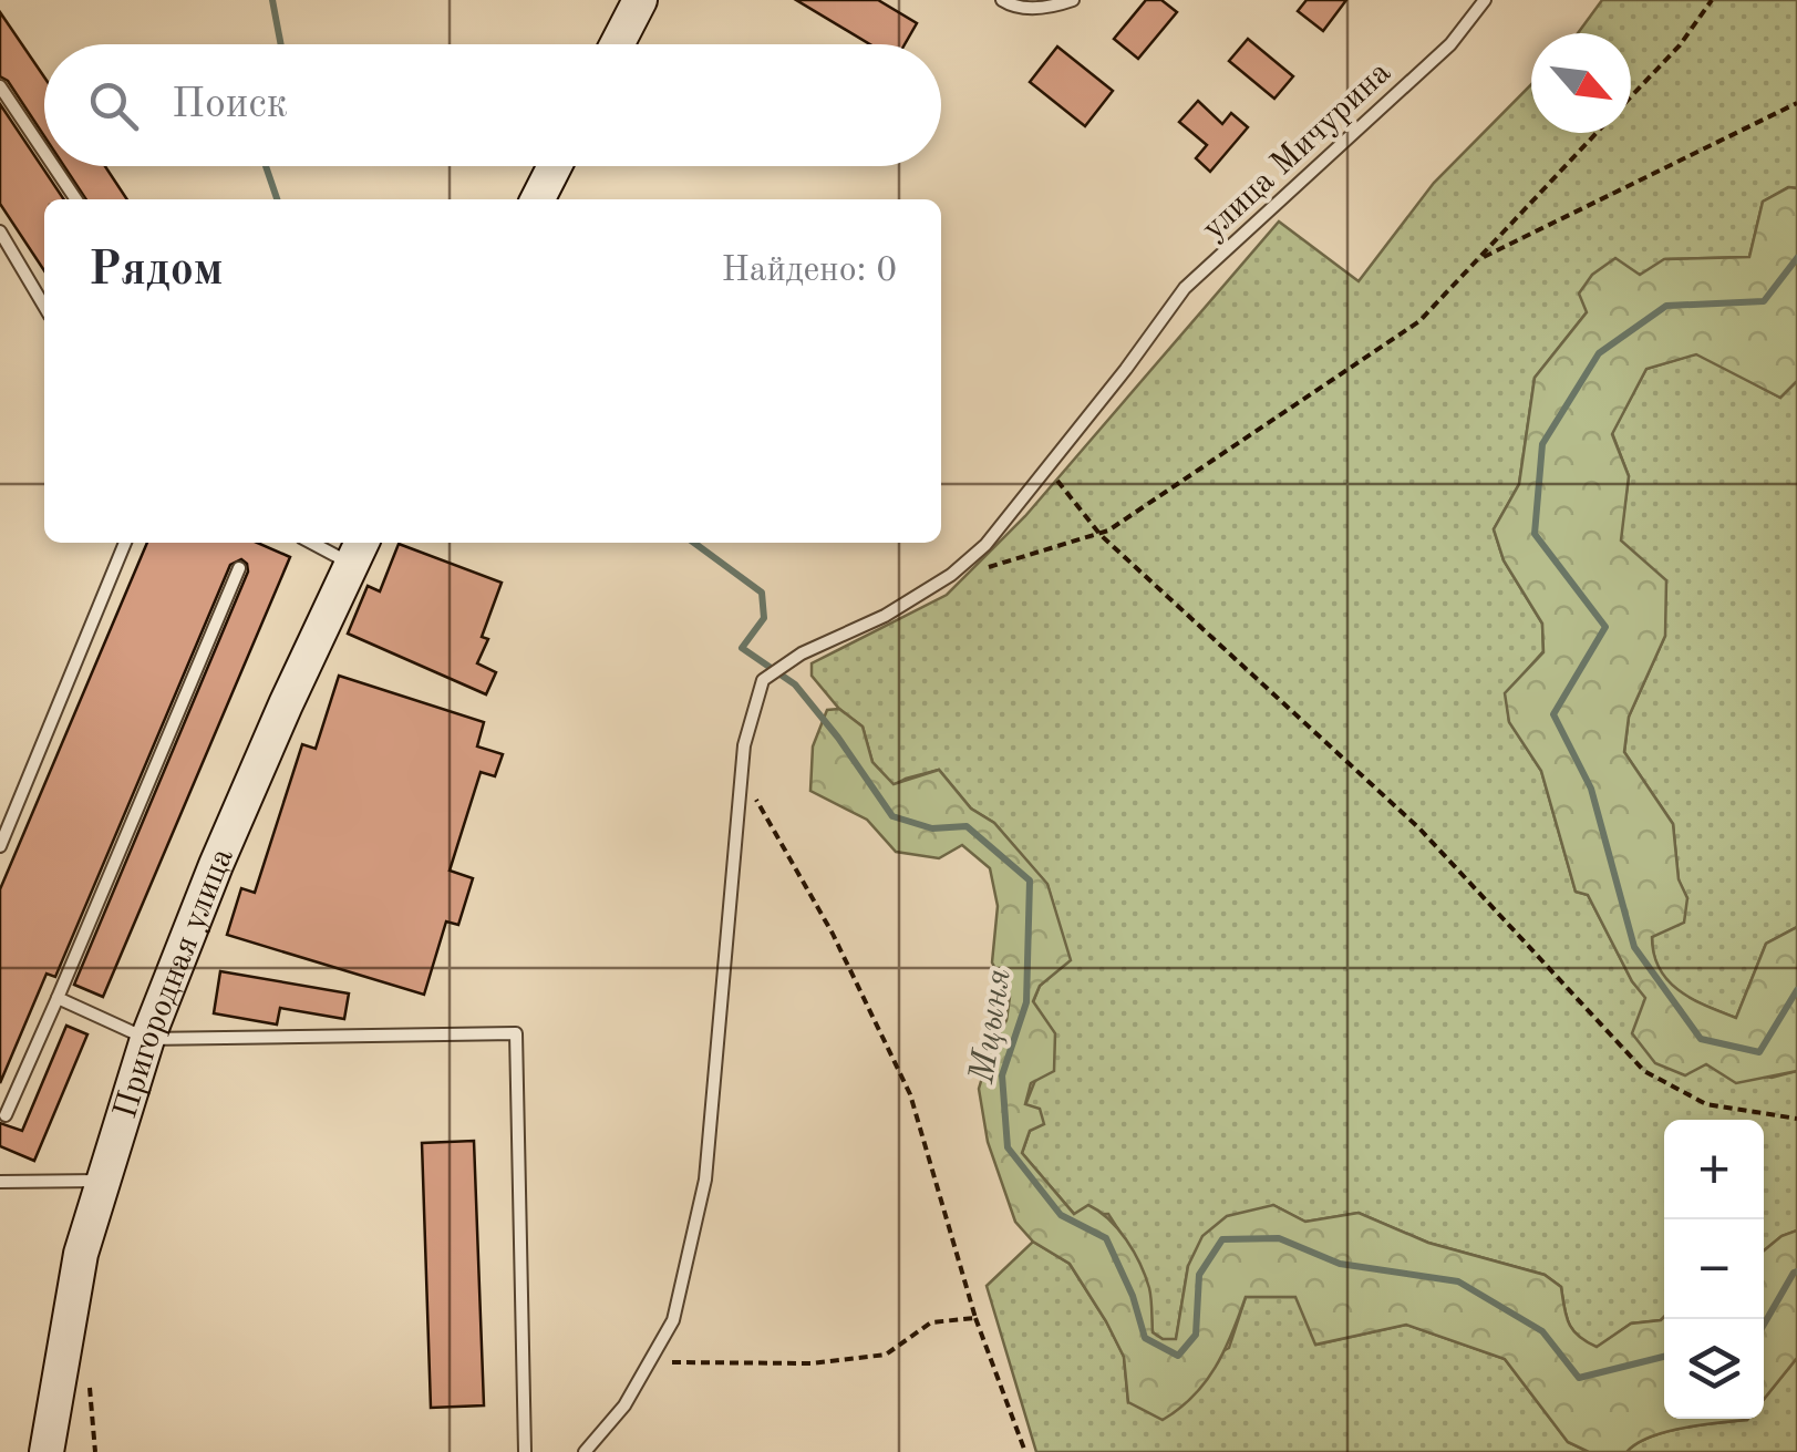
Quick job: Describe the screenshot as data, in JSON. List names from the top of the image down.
{
  "streets": {
    "street": ["Пригородная улица"],
    "lane": ["улица Мичурина"]
  },
  "water": ["Мцыня"],
  "north": "bottom right",
  "page": {
    "search": "Поиск",
    "heading": ["Рядом", "Найдено: 0"],
    "map_buttons": ["+", "−"]
  }
}
